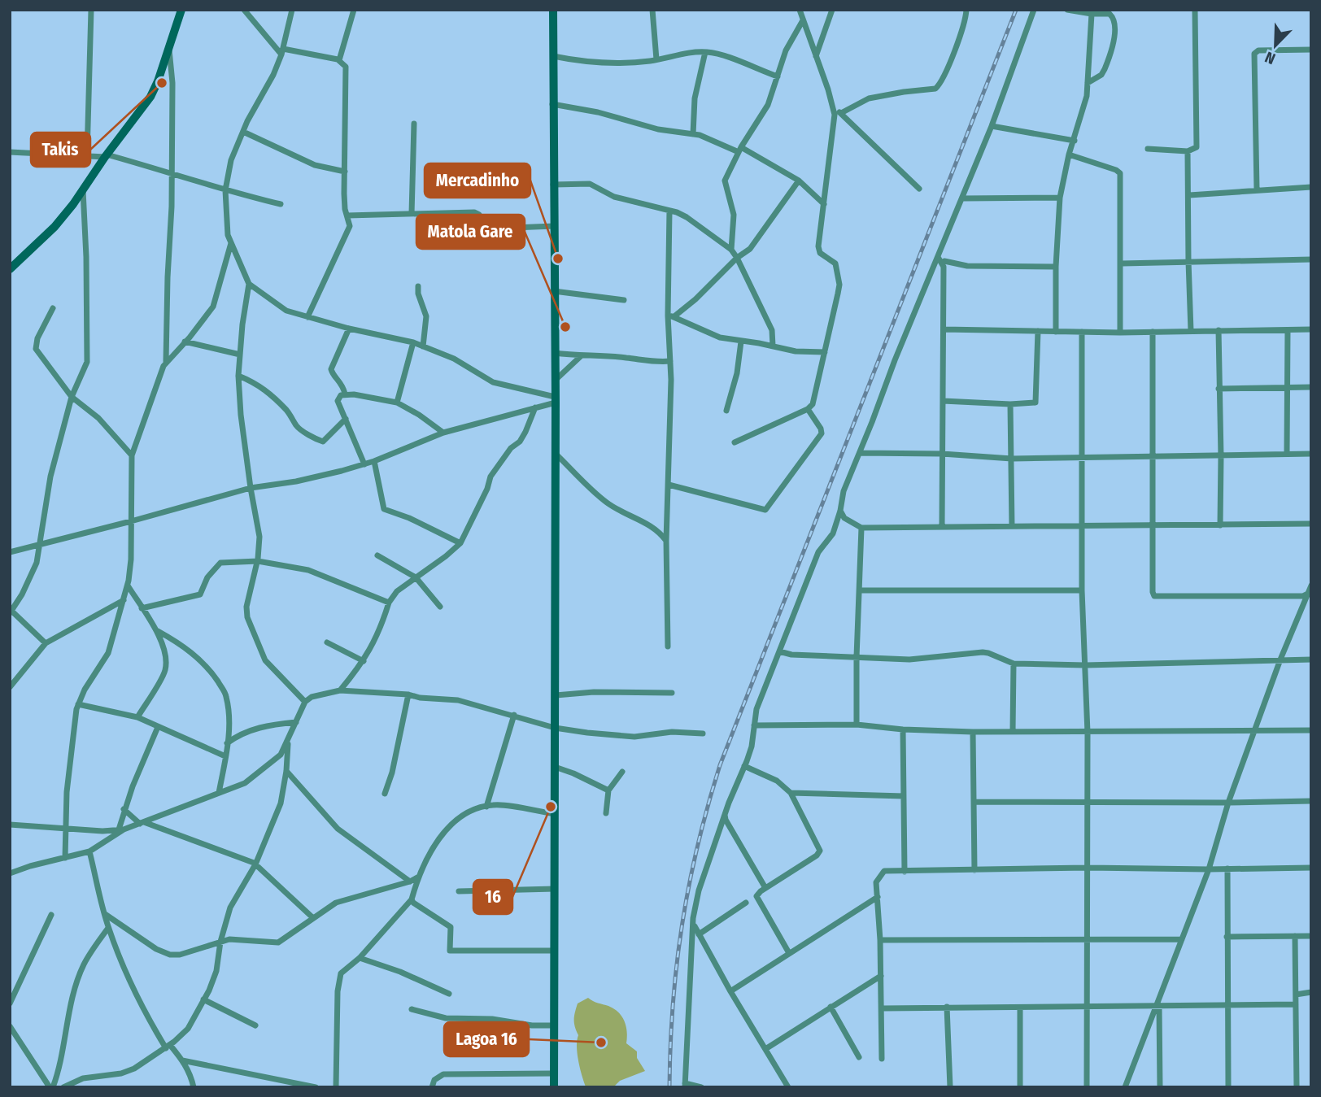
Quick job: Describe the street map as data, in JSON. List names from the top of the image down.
{
  "places": [
    "Takis",
    "Mercadinho",
    "Matola Gare",
    "16",
    "Lagoa 16"
  ],
  "north": "bottom left"
}
